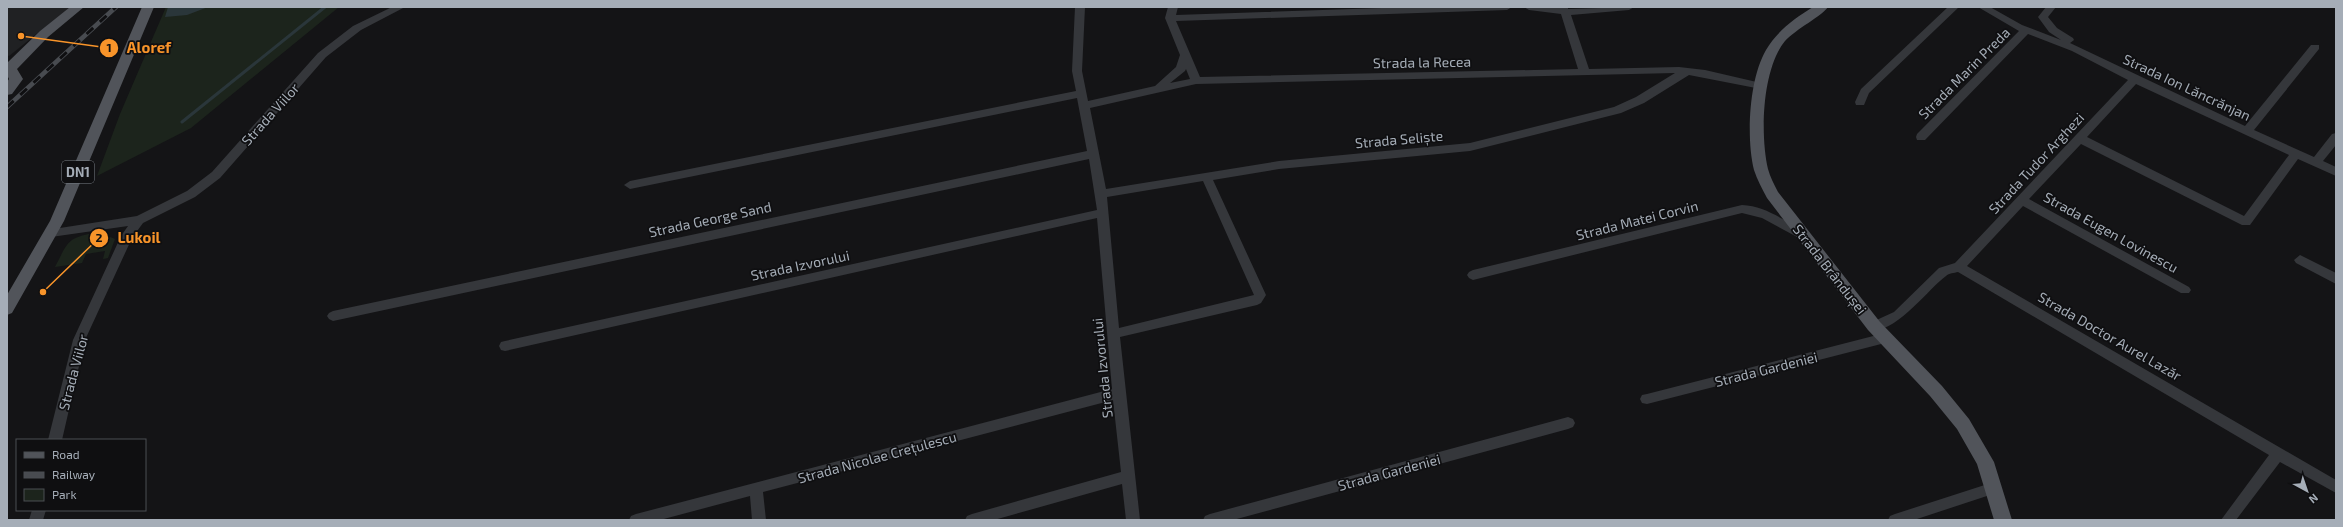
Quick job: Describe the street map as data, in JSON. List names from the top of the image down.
{
  "streets": {
    "main road": ["DN1", "Strada Brândușei"],
    "street": [
      "Strada la Recea",
      "Strada Marin Preda",
      "Strada Ion Lăncrănjan",
      "Strada Viilor",
      "Strada Seliște",
      "Strada Tudor Arghezi",
      "Strada George Sand",
      "Strada Matei Corvin",
      "Strada Eugen Lovinescu",
      "Strada Izvorului",
      "Strada Doctor Aurel Lazăr",
      "Strada Gardeniei",
      "Strada Nicolae Crețulescu"
    ]
  },
  "crossings": [
    ["Strada la Recea", "Strada Seliște"],
    ["Strada la Recea", "Strada Izvorului"],
    ["Strada la Recea", "Strada Brândușei"],
    ["Strada Marin Preda", "Strada Ion Lăncrănjan"],
    ["Strada Ion Lăncrănjan", "Strada Tudor Arghezi"],
    ["Strada Viilor", "DN1"],
    ["Strada Seliște", "Strada Izvorului"],
    ["Strada Tudor Arghezi", "Strada Eugen Lovinescu"],
    ["Strada Tudor Arghezi", "Strada Doctor Aurel Lazăr"],
    ["Strada George Sand", "Strada Izvorului"],
    ["Strada Matei Corvin", "Strada Brândușei"],
    ["Strada Izvorului", "Strada Nicolae Crețulescu"],
    ["Strada Brândușei", "Strada Gardeniei"]
  ],
  "places": ["Aloref", "Lukoil"],
  "legend": ["Road", "Railway", "Park"],
  "north": "bottom right"
}
